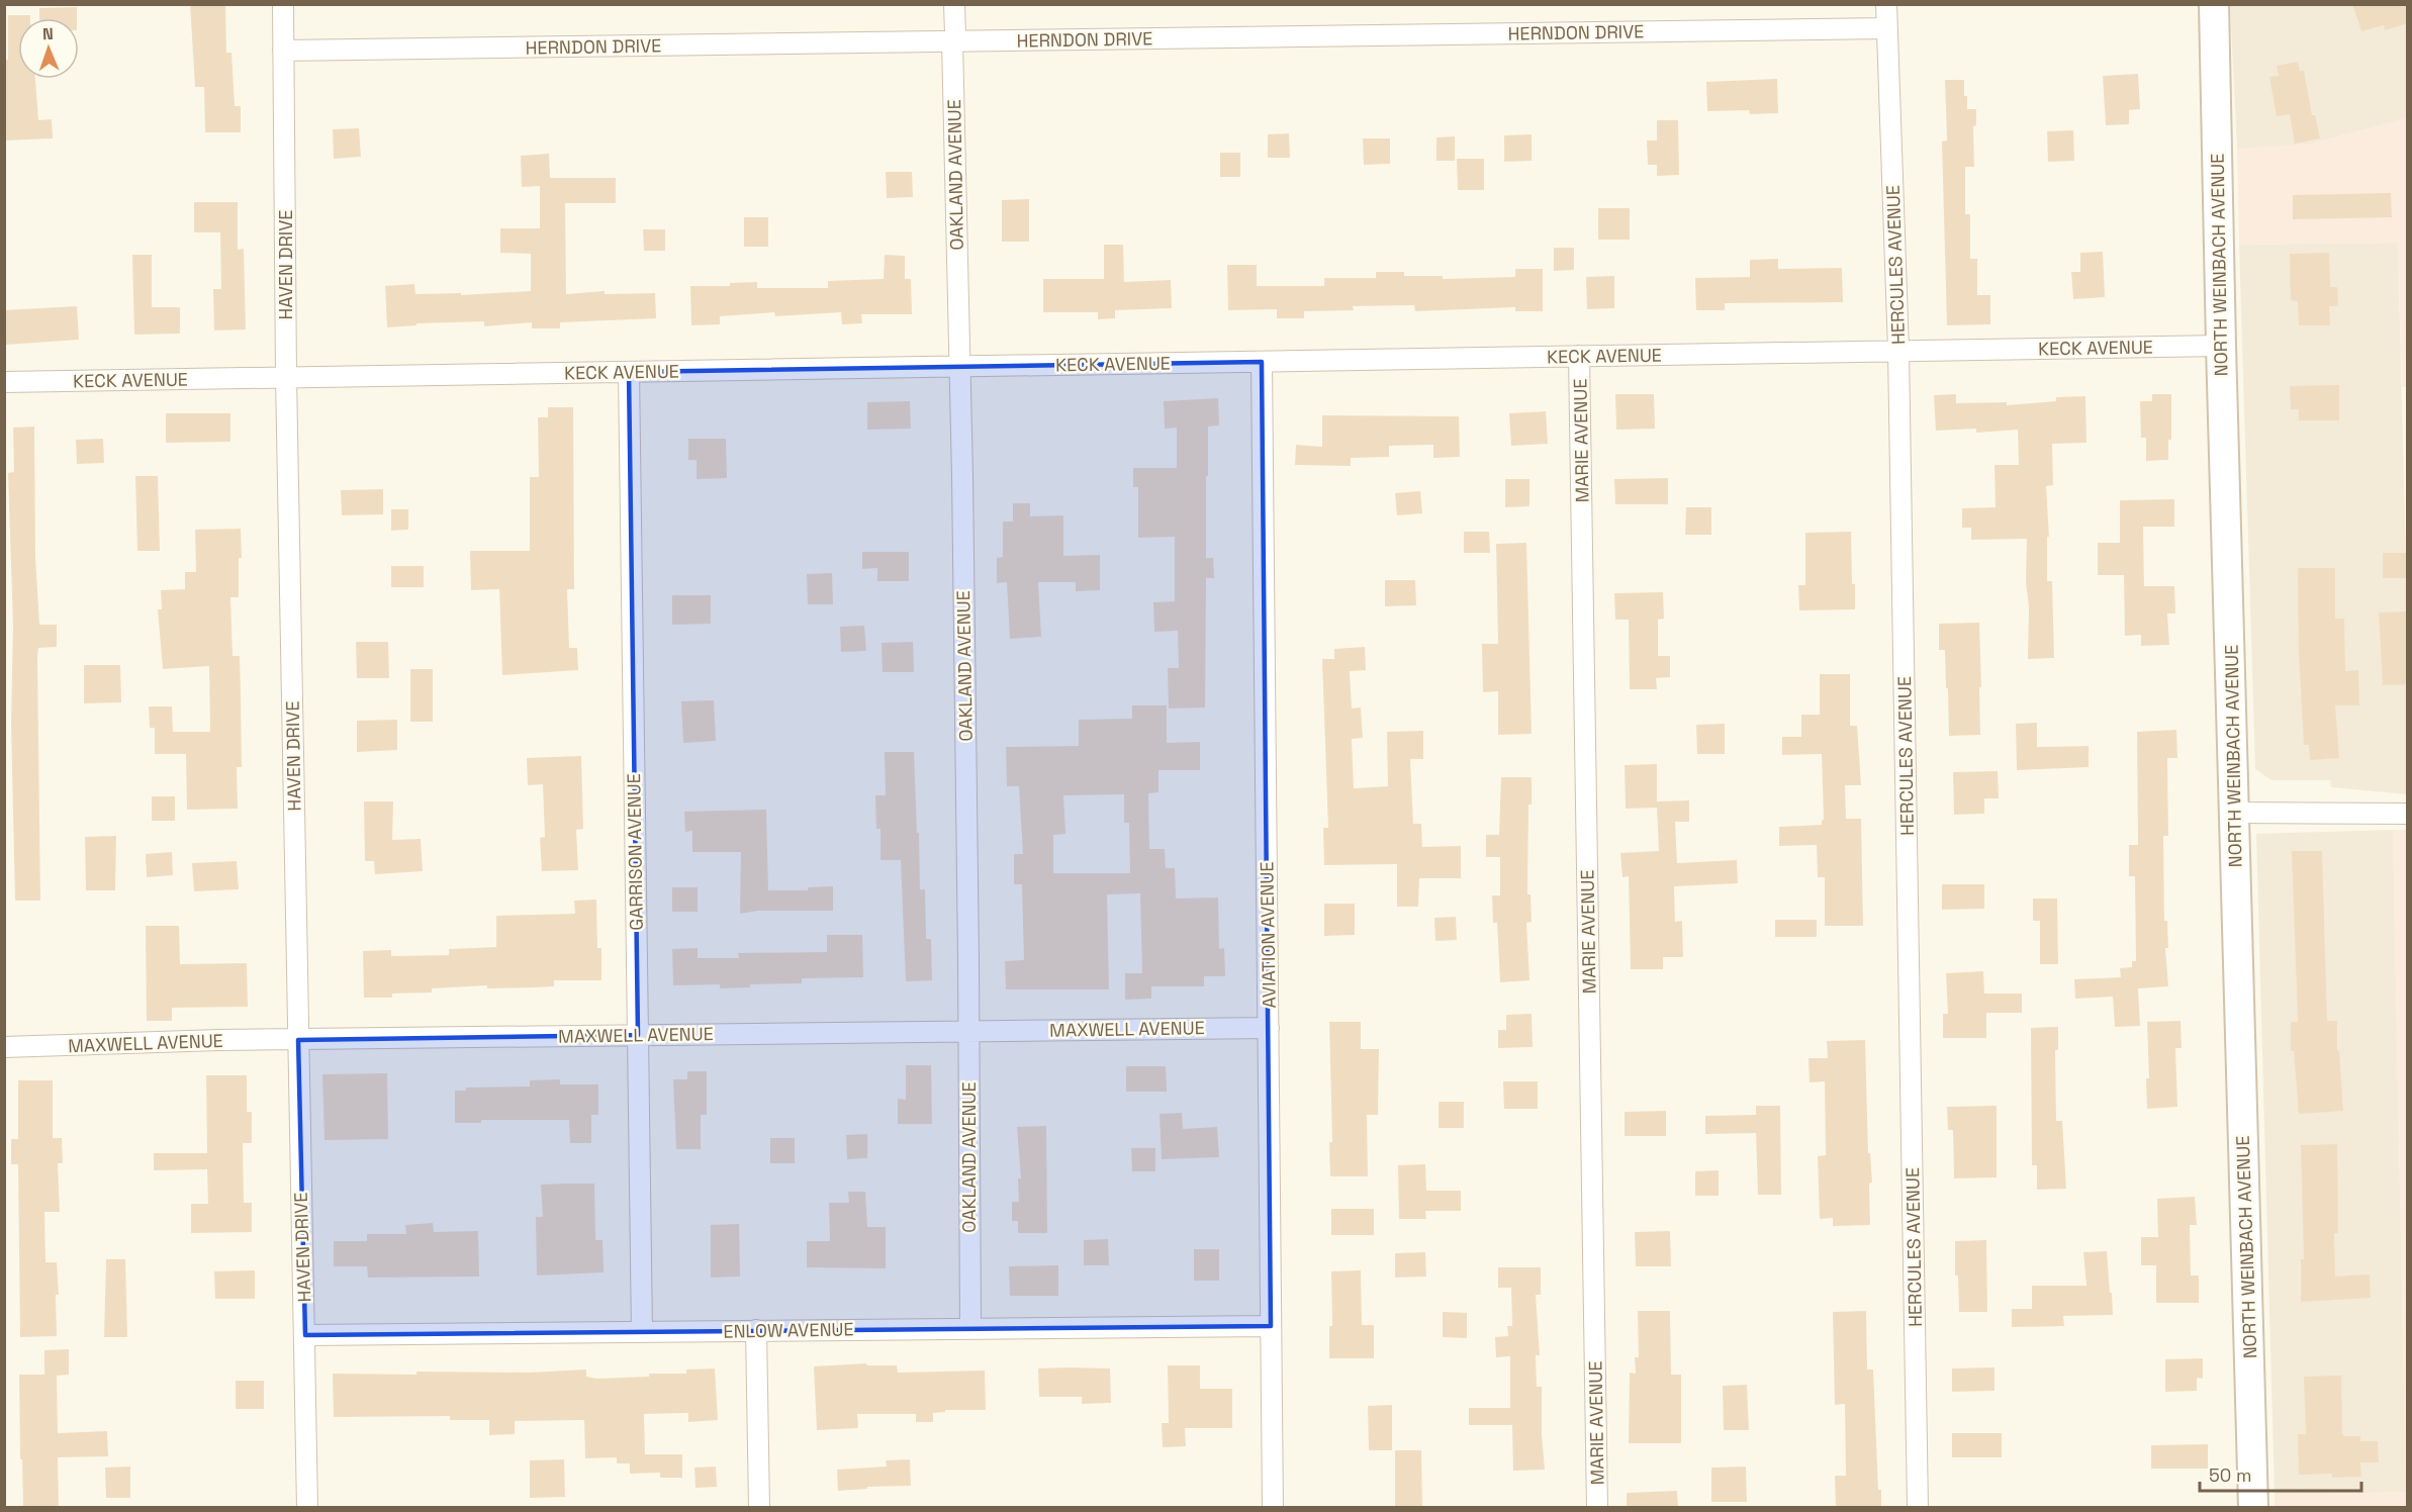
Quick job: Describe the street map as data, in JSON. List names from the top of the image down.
{
  "streets": {
    "main road": ["NORTH WEINBACH AVENUE"],
    "street": [
      "HERNDON DRIVE",
      "OAKLAND AVENUE",
      "HAVEN DRIVE",
      "HERCULES AVENUE",
      "KECK AVENUE",
      "MARIE AVENUE",
      "GARRISON AVENUE",
      "AVIATION AVENUE",
      "MAXWELL AVENUE",
      "ENLOW AVENUE"
    ]
  },
  "crossings": [
    ["HERNDON DRIVE", "OAKLAND AVENUE"],
    ["HERNDON DRIVE", "HAVEN DRIVE"],
    ["HERNDON DRIVE", "HERCULES AVENUE"],
    ["OAKLAND AVENUE", "KECK AVENUE"],
    ["OAKLAND AVENUE", "MAXWELL AVENUE"],
    ["OAKLAND AVENUE", "ENLOW AVENUE"],
    ["HAVEN DRIVE", "KECK AVENUE"],
    ["HAVEN DRIVE", "MAXWELL AVENUE"],
    ["HAVEN DRIVE", "ENLOW AVENUE"],
    ["HERCULES AVENUE", "KECK AVENUE"],
    ["NORTH WEINBACH AVENUE", "KECK AVENUE"],
    ["KECK AVENUE", "MARIE AVENUE"],
    ["KECK AVENUE", "GARRISON AVENUE"],
    ["KECK AVENUE", "AVIATION AVENUE"],
    ["GARRISON AVENUE", "MAXWELL AVENUE"],
    ["GARRISON AVENUE", "ENLOW AVENUE"],
    ["AVIATION AVENUE", "MAXWELL AVENUE"],
    ["AVIATION AVENUE", "ENLOW AVENUE"]
  ],
  "scale_bar": "50 m",
  "north": "top"
}
